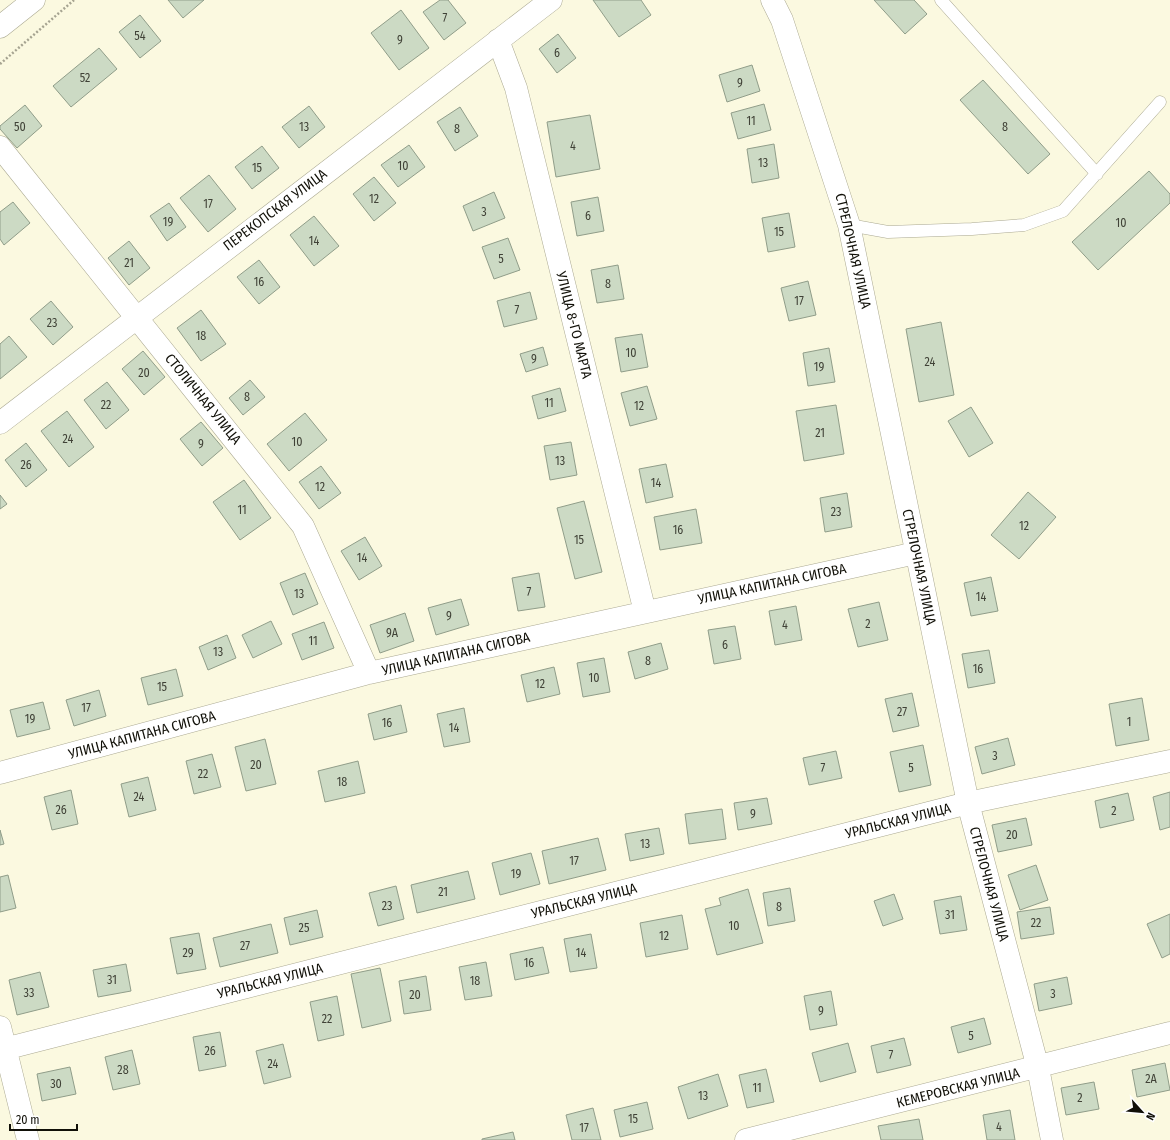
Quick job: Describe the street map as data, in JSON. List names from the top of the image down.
{
  "streets": {
    "street": [
      "ПЕРЕКОПСКАЯ УЛИЦА",
      "СТРЕЛОЧНАЯ УЛИЦА",
      "УЛИЦА 8-ГО МАРТА",
      "СТОЛИЧНАЯ УЛИЦА",
      "УЛИЦА КАПИТАНА СИГОВА",
      "УРАЛЬСКАЯ УЛИЦА",
      "КЕМЕРОВСКАЯ УЛИЦА"
    ]
  },
  "crossings": [
    ["ПЕРЕКОПСКАЯ УЛИЦА", "УЛИЦА 8-ГО МАРТА"],
    ["ПЕРЕКОПСКАЯ УЛИЦА", "СТОЛИЧНАЯ УЛИЦА"],
    ["СТРЕЛОЧНАЯ УЛИЦА", "УЛИЦА КАПИТАНА СИГОВА"],
    ["СТРЕЛОЧНАЯ УЛИЦА", "УРАЛЬСКАЯ УЛИЦА"],
    ["СТРЕЛОЧНАЯ УЛИЦА", "КЕМЕРОВСКАЯ УЛИЦА"],
    ["УЛИЦА 8-ГО МАРТА", "УЛИЦА КАПИТАНА СИГОВА"],
    ["СТОЛИЧНАЯ УЛИЦА", "УЛИЦА КАПИТАНА СИГОВА"]
  ],
  "house_numbers": [
    "7",
    "54",
    "9",
    "6",
    "52",
    "9",
    "11",
    "50",
    "13",
    "8",
    "8",
    "4",
    "13",
    "10",
    "15",
    "12",
    "17",
    "3",
    "6",
    "19",
    "10",
    "15",
    "14",
    "5",
    "21",
    "16",
    "8",
    "17",
    "7",
    "23",
    "18",
    "10",
    "9",
    "24",
    "19",
    "20",
    "8",
    "11",
    "22",
    "12",
    "21",
    "24",
    "10",
    "9",
    "13",
    "26",
    "14",
    "12",
    "11",
    "23",
    "12",
    "16",
    "15",
    "14",
    "7",
    "13",
    "14",
    "9",
    "2",
    "4",
    "9А",
    "11",
    "6",
    "13",
    "8",
    "16",
    "10",
    "12",
    "15",
    "17",
    "27",
    "19",
    "1",
    "16",
    "14",
    "3",
    "20",
    "7",
    "5",
    "22",
    "18",
    "24",
    "26",
    "2",
    "9",
    "20",
    "13",
    "17",
    "19",
    "21",
    "23",
    "8",
    "31",
    "22",
    "10",
    "25",
    "12",
    "27",
    "29",
    "14",
    "16",
    "31",
    "18",
    "33",
    "3",
    "20",
    "9",
    "22",
    "5",
    "26",
    "7",
    "24",
    "28",
    "2А",
    "30",
    "11",
    "13",
    "2",
    "15",
    "4",
    "17"
  ],
  "scale_bar": "20 m",
  "north": "bottom right"
}
